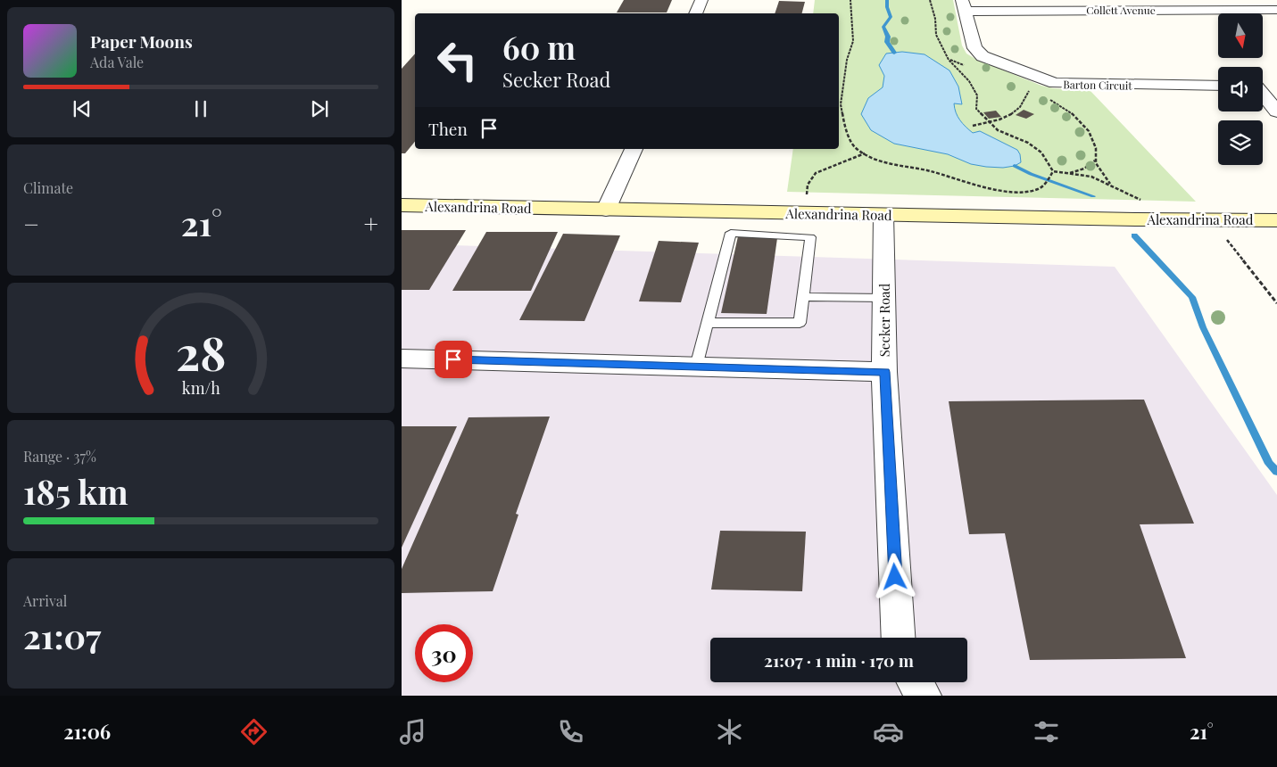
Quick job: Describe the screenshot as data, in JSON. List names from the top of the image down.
{
  "streets": {
    "main road": ["Alexandrina Road"],
    "street": ["Collett Avenue", "Barton Circuit", "Secker Road"]
  },
  "crossings": [
    ["Collett Avenue", "Barton Circuit"],
    ["Alexandrina Road", "Secker Road"]
  ],
  "north": "bottom",
  "page": {
    "turn": ["60 m", "Secker Road"],
    "song": ["Paper Moons", "Ada Vale"],
    "then": "Then",
    "tile": [
      "Climate",
      ["Range · 37%", "185 km"],
      ["Arrival", "21:07"]
    ],
    "heat": ["−", "21°", "+"],
    "limit": "30",
    "trip": "21:07 · 1 min · 170 m",
    "tabs": ["21:06", "21°"],
    "gauge": ["28", "km/h"]
  }
}
